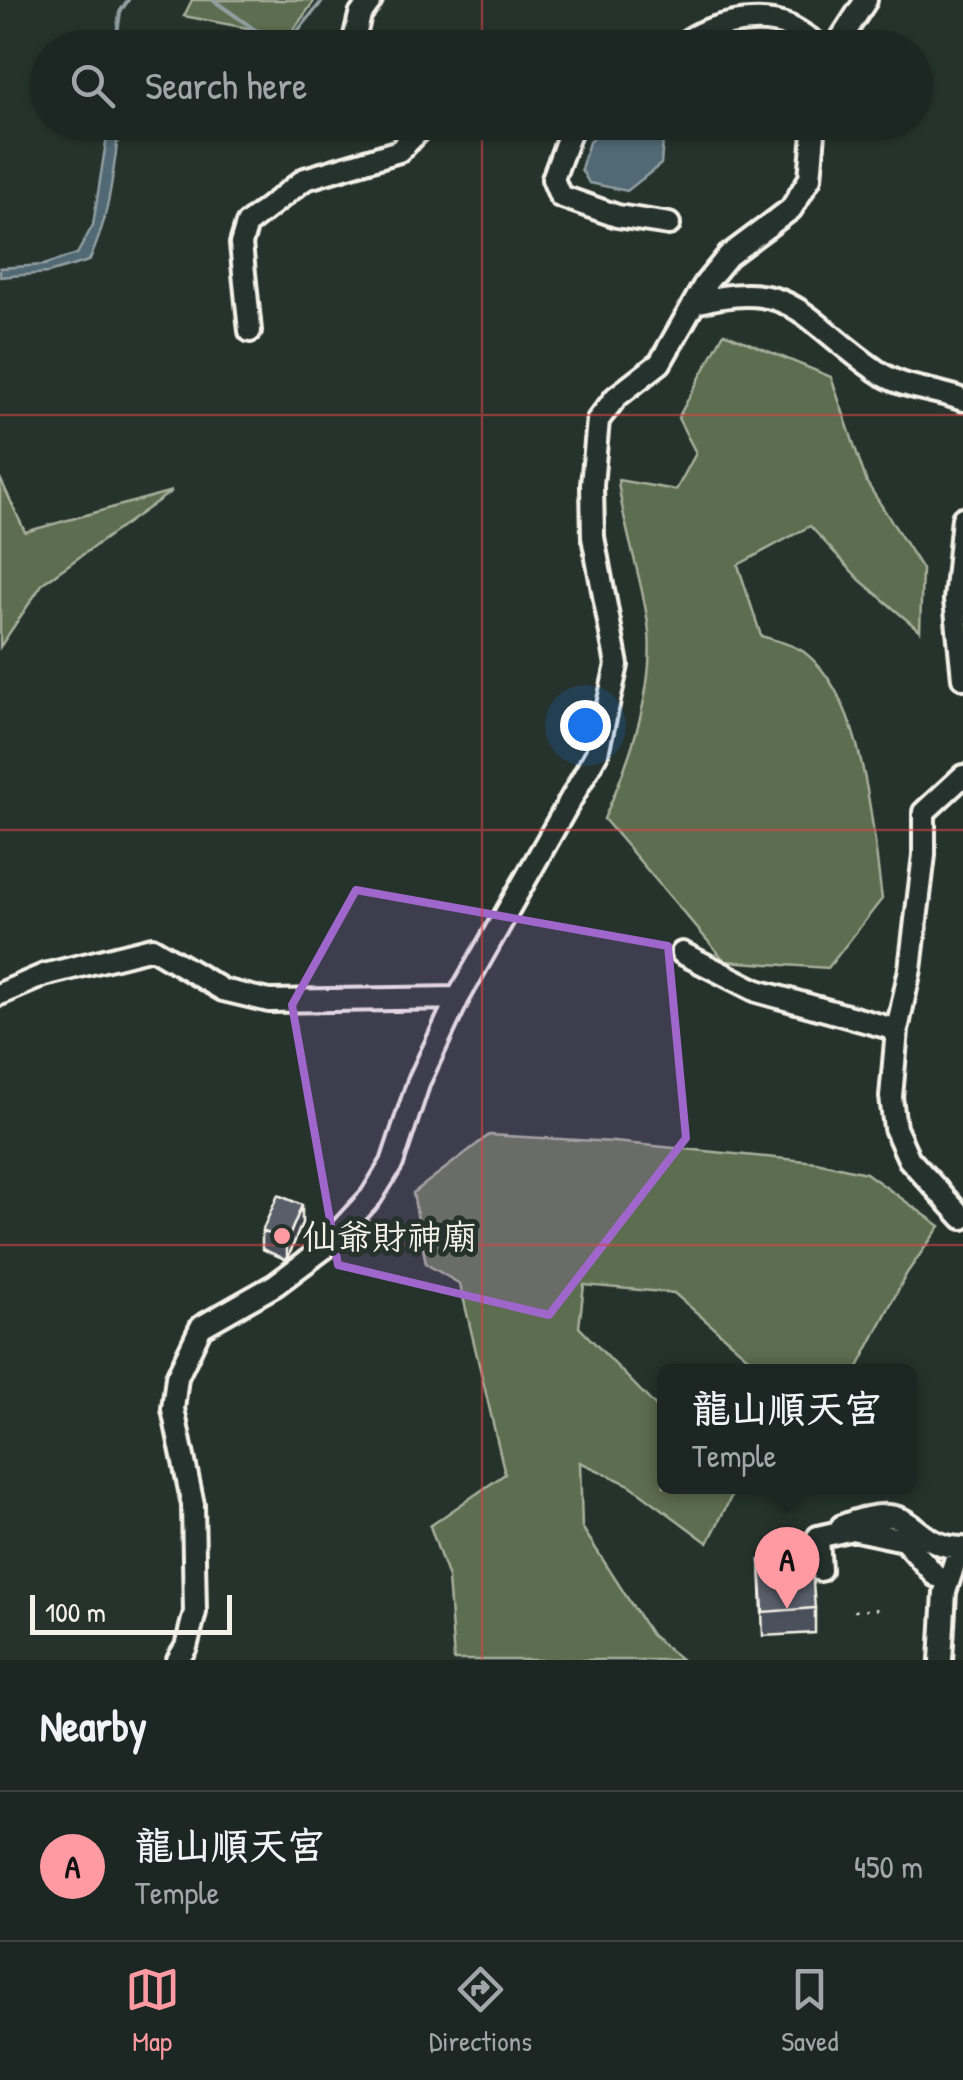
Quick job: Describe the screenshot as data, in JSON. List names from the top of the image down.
{
  "places": ["仙爺財神廟"],
  "scale_bar": "100 m",
  "page": {
    "search": "Search here",
    "popup": ["龍山順天宮", "Temple"],
    "pins": "A",
    "scale": "100 m",
    "heading": "Nearby",
    "list": [
      {
        "mark": "A",
        "name": "龍山順天宮",
        "note": "Temple",
        "value": "450 m"
      }
    ],
    "nav": ["Map", "Directions", "Saved"]
  }
}
